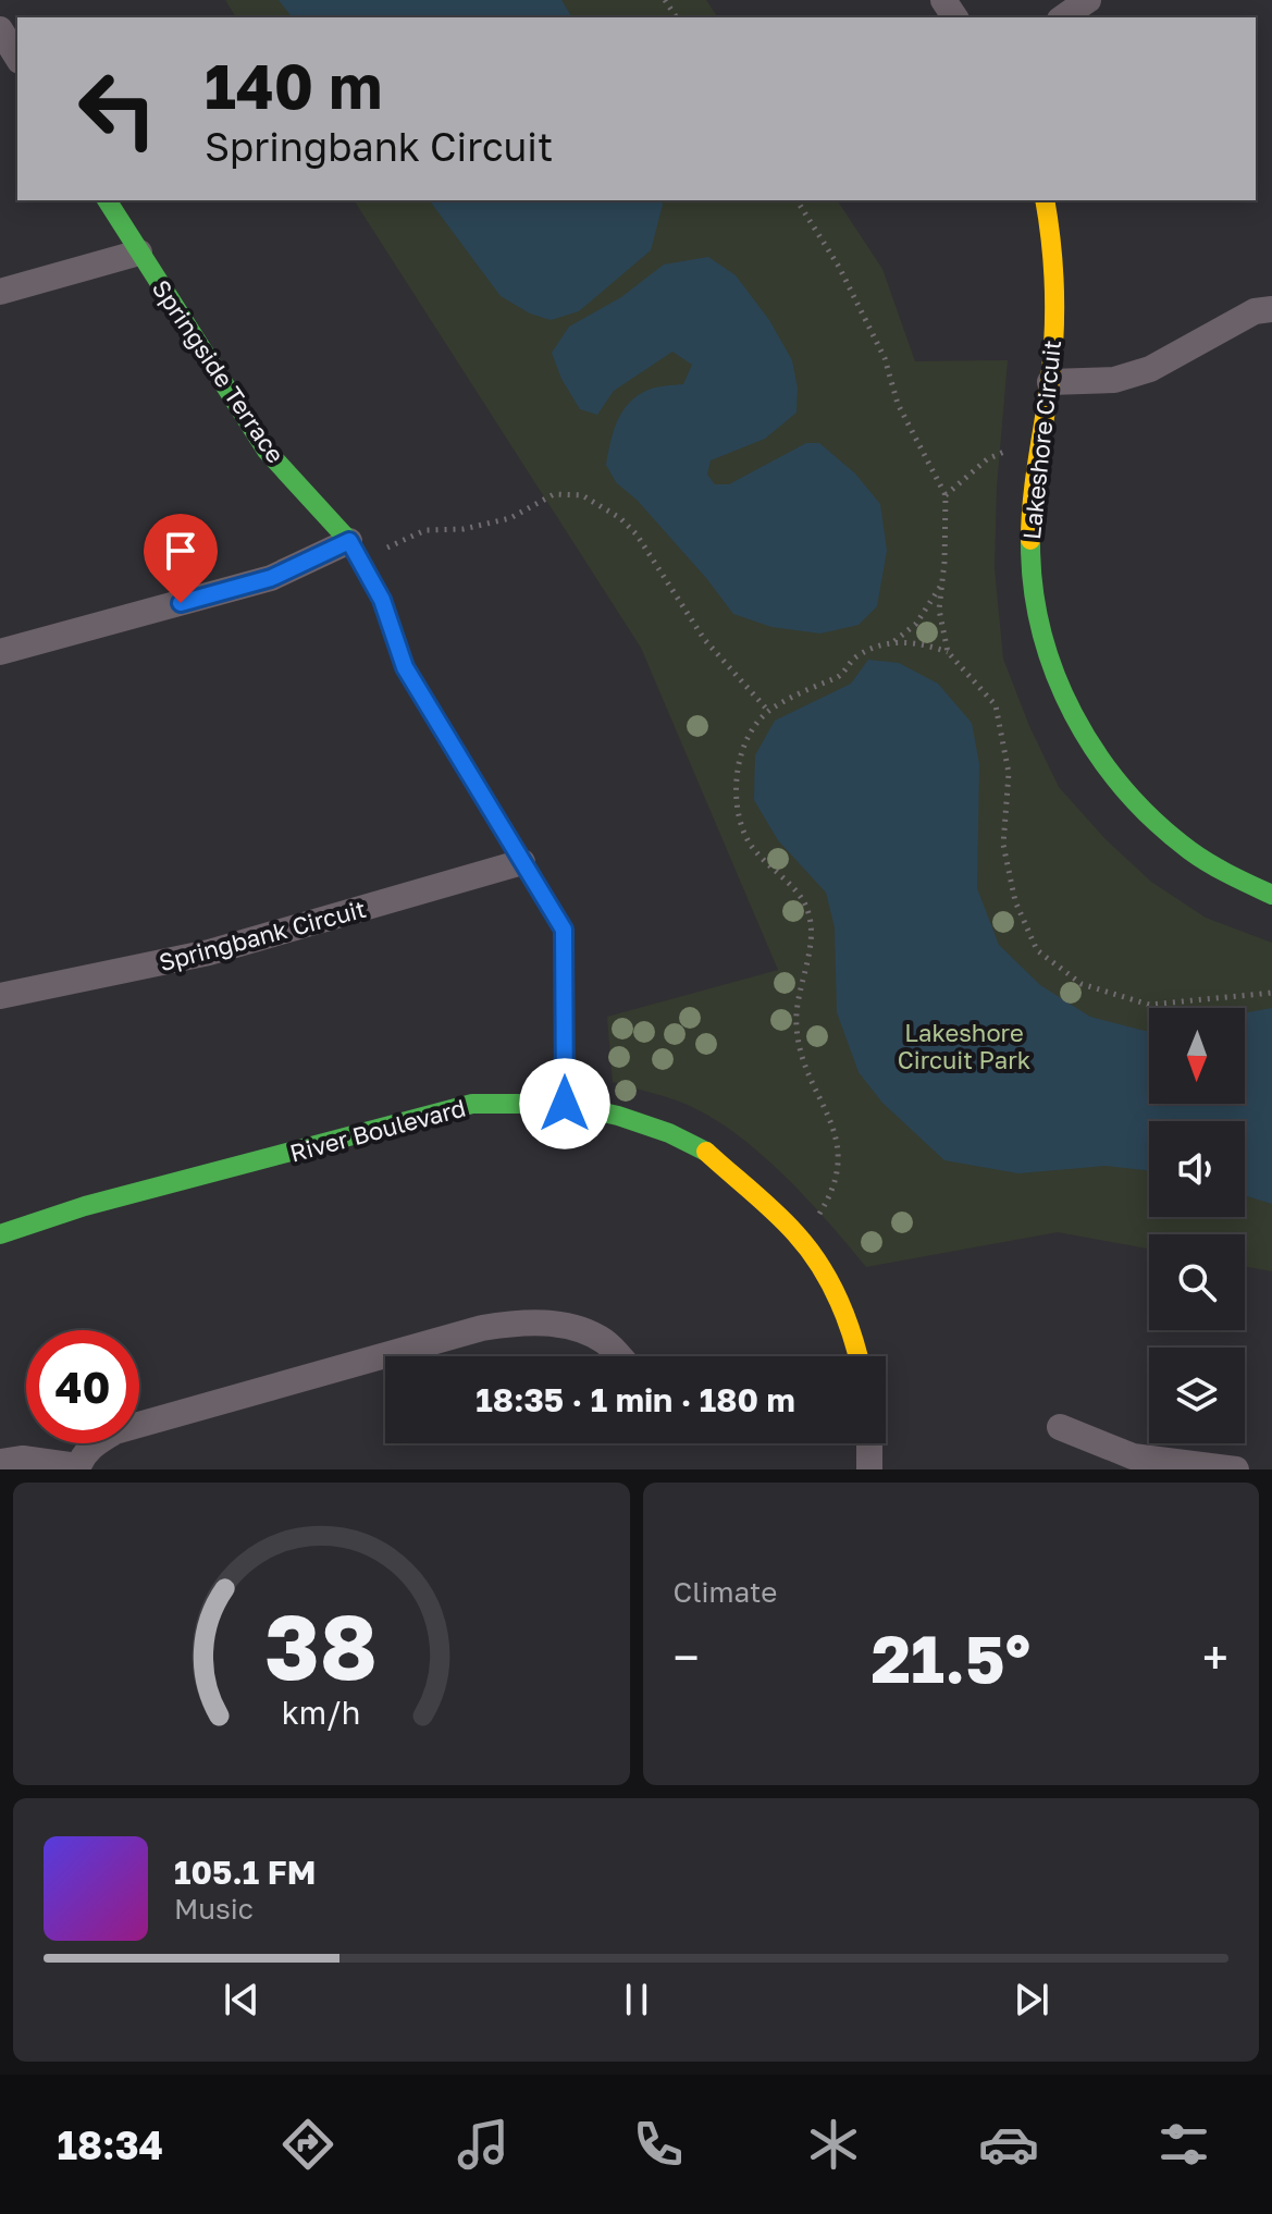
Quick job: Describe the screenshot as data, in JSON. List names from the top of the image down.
{
  "streets": {
    "street": [
      "Springside Terrace",
      "Lakeshore Circuit",
      "Springbank Circuit",
      "River Boulevard"
    ]
  },
  "crossings": [
    ["Springside Terrace", "Springbank Circuit"],
    ["Springside Terrace", "River Boulevard"]
  ],
  "parks": ["Lakeshore Circuit Park"],
  "north": "bottom",
  "page": {
    "turn": ["140 m", "Springbank Circuit"],
    "limit": "40",
    "trip": "18:35 · 1 min · 180 m",
    "tile": "Climate",
    "heat": ["−", "21.5°", "+"],
    "song": ["105.1 FM", "Music"],
    "tabs": "18:34",
    "gauge": ["38", "km/h"]
  }
}
